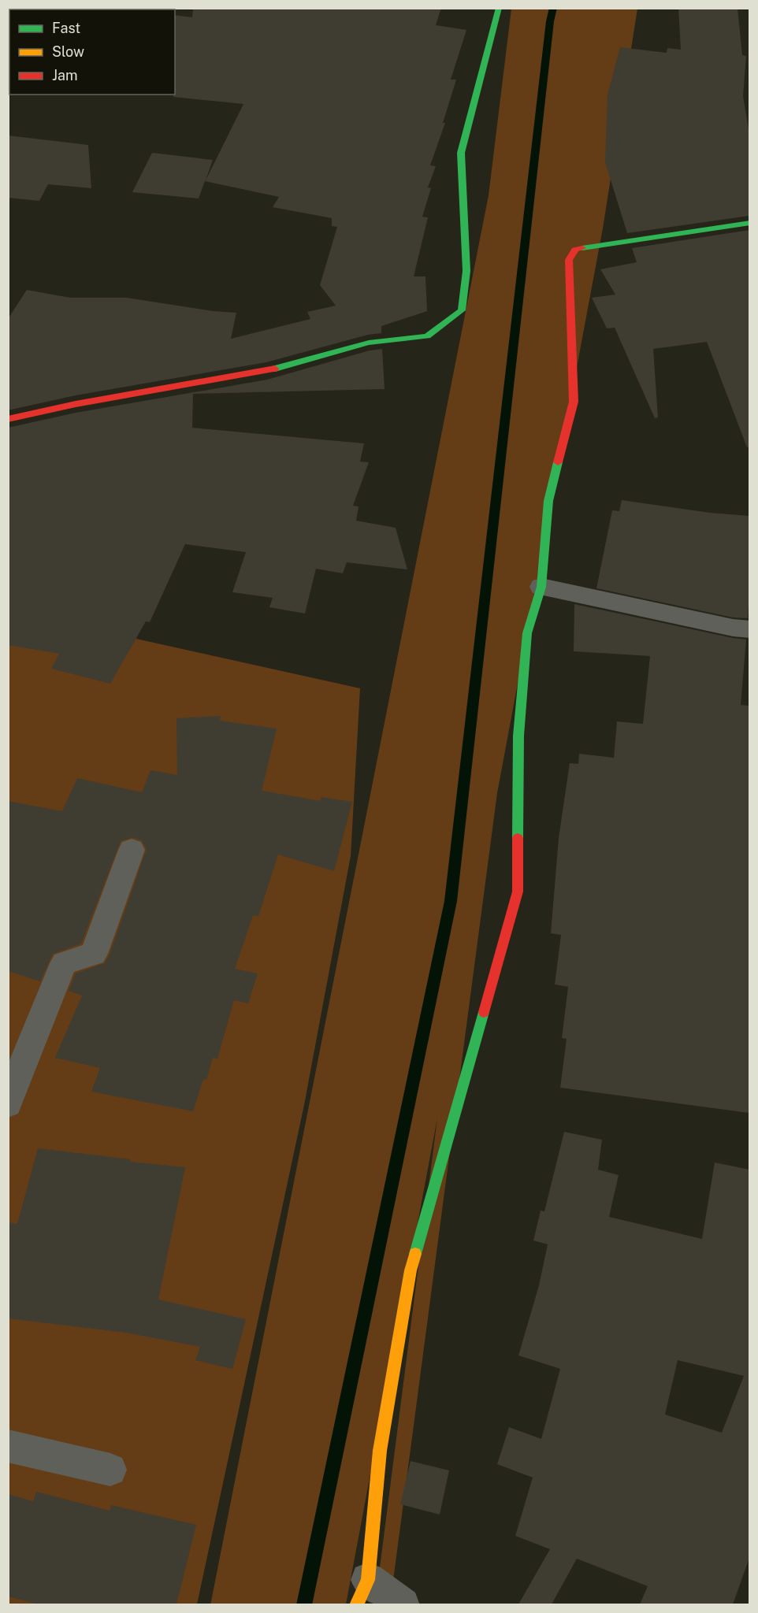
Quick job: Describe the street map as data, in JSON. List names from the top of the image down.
{
  "legend": ["Fast", "Slow", "Jam"]
}
